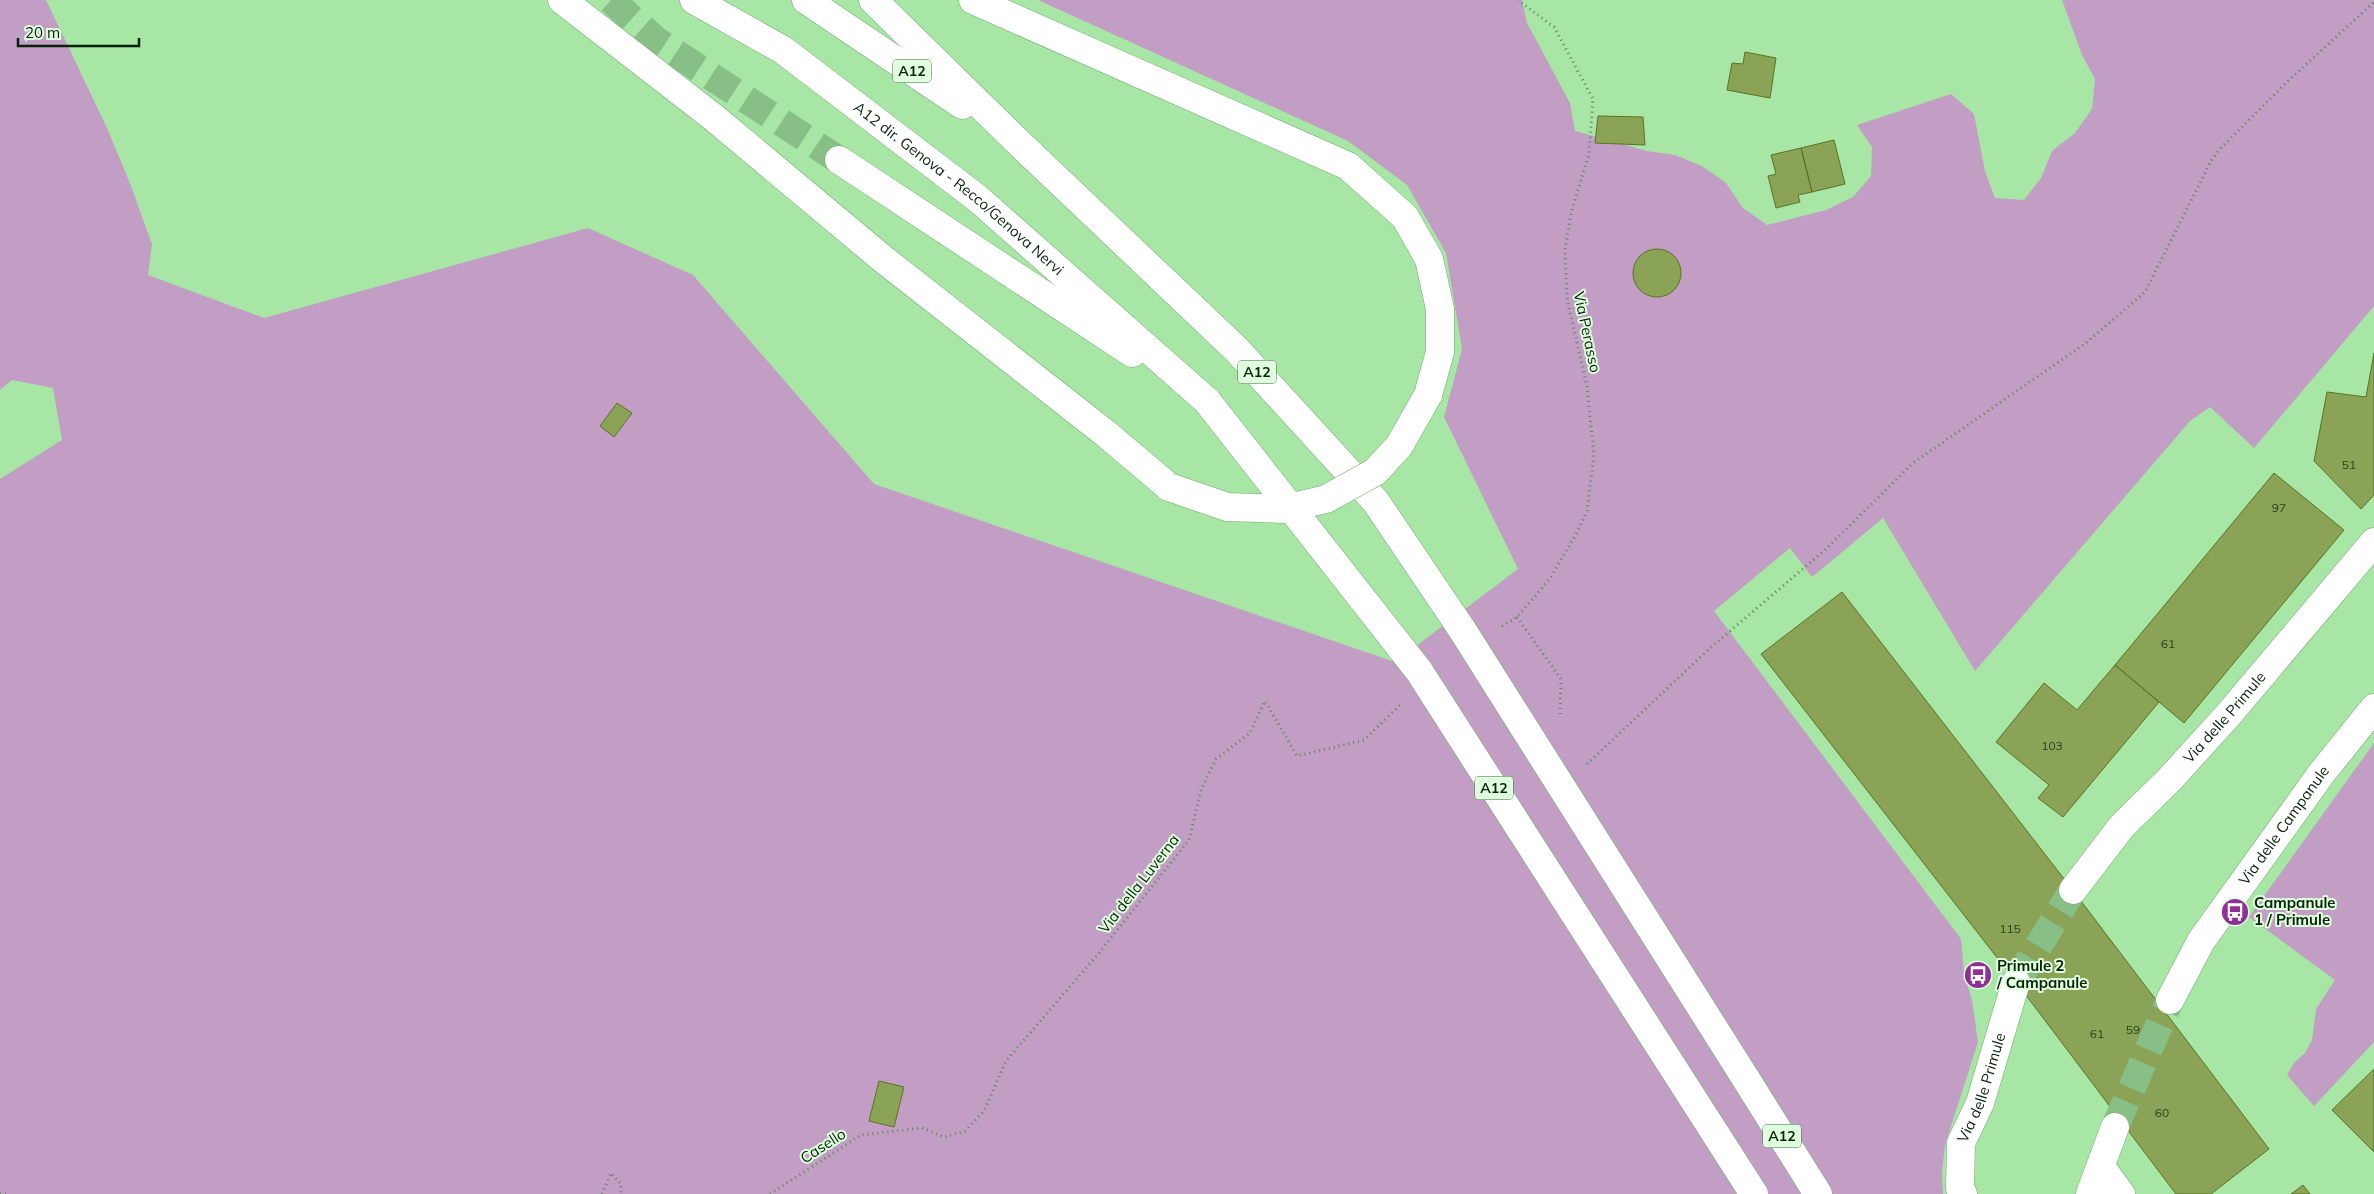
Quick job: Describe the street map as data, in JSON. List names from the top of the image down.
{
  "streets": {
    "main road": [
      "A12",
      "A12 dir. Genova - Recco/Genova Nervi",
      "Via delle Primule",
      "Via delle Campanule"
    ],
    "path": ["Via Perasso", "Via della Luverna", "Casello"]
  },
  "crossings": [
    ["A12", "A12 dir. Genova - Recco/Genova Nervi"],
    ["Via della Luverna", "Casello"]
  ],
  "places": {
    "bus stop": ["Campanule 1 / Primule", "Primule 2 / Campanule"]
  },
  "house_numbers": [
    "51",
    "97",
    "61",
    "103",
    "115",
    "59",
    "61",
    "60"
  ],
  "scale_bar": "20 m"
}
